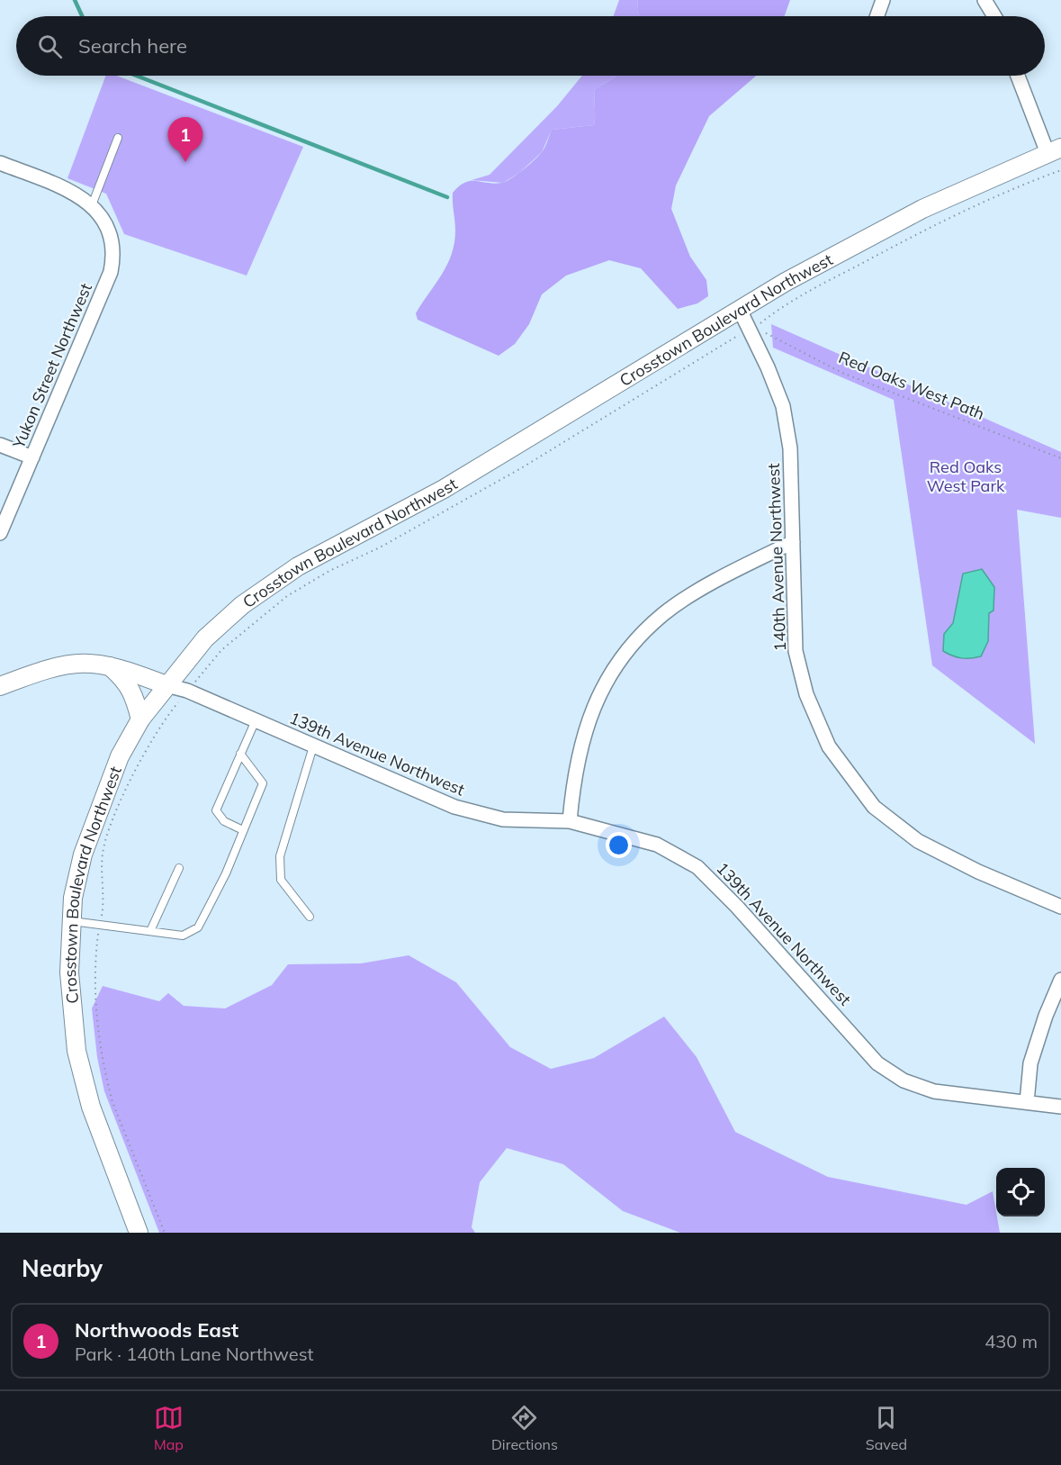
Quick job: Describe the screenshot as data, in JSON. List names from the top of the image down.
{
  "streets": {
    "street": [
      "Crosstown Boulevard Northwest",
      "Yukon Street Northwest",
      "140th Avenue Northwest",
      "139th Avenue Northwest"
    ],
    "path": ["Red Oaks West Path"]
  },
  "crossings": [
    ["Crosstown Boulevard Northwest", "140th Avenue Northwest"],
    ["Crosstown Boulevard Northwest", "139th Avenue Northwest"]
  ],
  "parks": ["Red Oaks West Park"],
  "page": {
    "search": "Search here",
    "pins": "1",
    "heading": "Nearby",
    "list": [
      {
        "mark": "1",
        "name": "Northwoods East",
        "note": "Park · 140th Lane Northwest",
        "value": "430 m"
      }
    ],
    "nav": ["Map", "Directions", "Saved"]
  }
}
